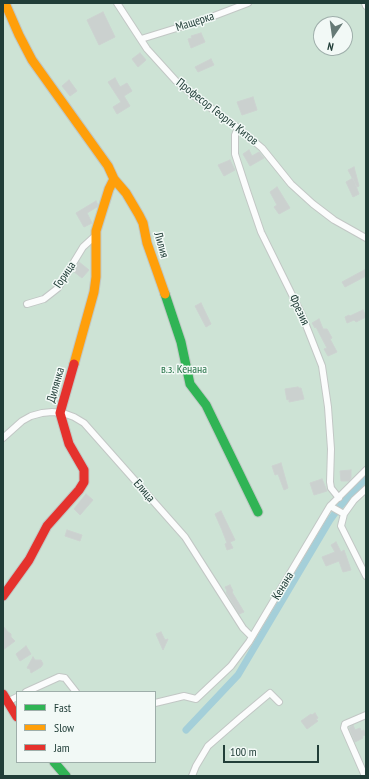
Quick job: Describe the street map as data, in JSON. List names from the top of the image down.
{
  "streets": {
    "street": [
      "Мащерка",
      "Професор Георги Китов",
      "Лилия",
      "Горица",
      "Фрезия",
      "Дилянка",
      "Елица",
      "Кенана"
    ]
  },
  "crossings": [
    ["Мащерка", "Професор Георги Китов"],
    ["Професор Георги Китов", "Фрезия"],
    ["Лилия", "Дилянка"],
    ["Горица", "Дилянка"],
    ["Фрезия", "Кенана"],
    ["Дилянка", "Елица"],
    ["Елица", "Кенана"]
  ],
  "parks": ["в.з. Кенана"],
  "legend": ["Fast", "Slow", "Jam"],
  "scale_bar": "100 m",
  "north": "bottom"
}
